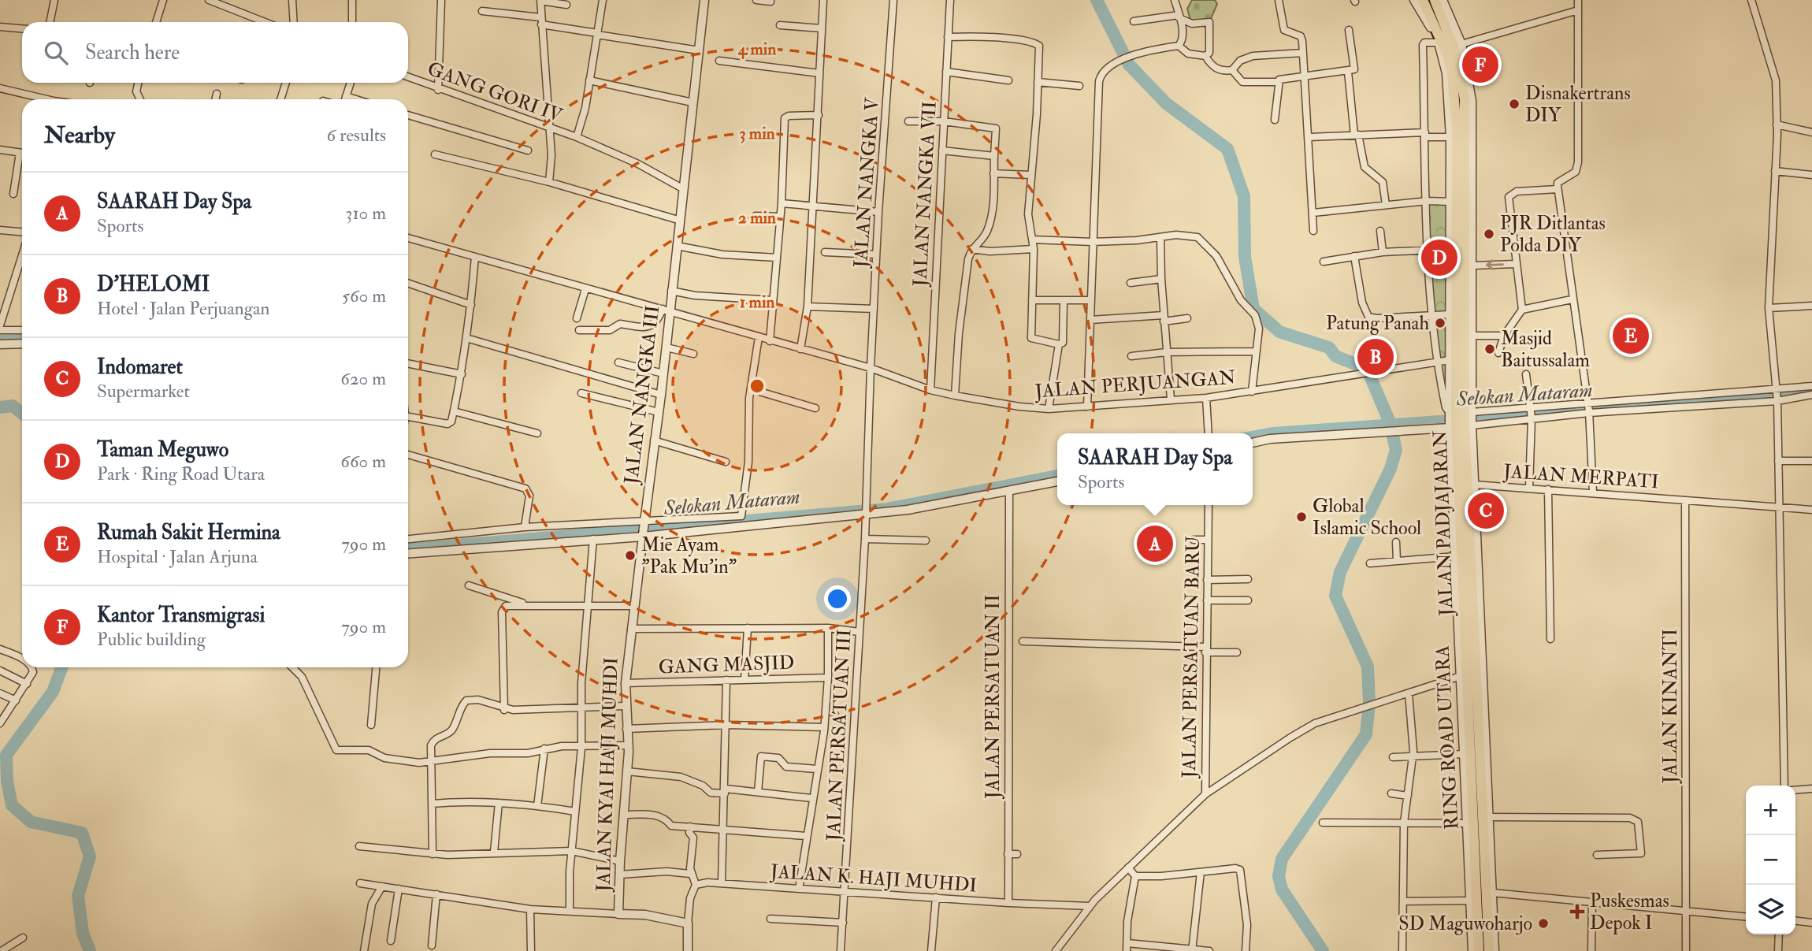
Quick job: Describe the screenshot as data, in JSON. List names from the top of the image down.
{
  "streets": {
    "highway": ["JALAN PADJAJARAN"],
    "street": [
      "GANG GORI IV",
      "JALAN NANGKA V",
      "JALAN NANGKA VII",
      "JALAN PERJUANGAN",
      "JALAN NANGKA III",
      "JALAN MERPATI",
      "JALAN PERSATUAN BARU",
      "GANG MASJID",
      "JALAN PERSATUAN II",
      "JALAN KINANTI",
      "JALAN PERSATUAN III",
      "RING ROAD UTARA",
      "JALAN KYAI HAJI MUHDI",
      "JALAN K. HAJI MUHDI"
    ]
  },
  "crossings": [
    ["JALAN NANGKA V", "JALAN PERJUANGAN"],
    ["JALAN NANGKA VII", "JALAN PERJUANGAN"],
    ["JALAN PERJUANGAN", "JALAN NANGKA III"],
    ["JALAN PERJUANGAN", "RING ROAD UTARA"],
    ["JALAN NANGKA III", "JALAN KYAI HAJI MUHDI"],
    ["JALAN MERPATI", "JALAN PADJAJARAN"],
    ["JALAN MERPATI", "JALAN KINANTI"],
    ["JALAN MERPATI", "RING ROAD UTARA"],
    ["JALAN PADJAJARAN", "RING ROAD UTARA"],
    ["JALAN PERSATUAN BARU", "JALAN K. HAJI MUHDI"],
    ["GANG MASJID", "JALAN KYAI HAJI MUHDI"],
    ["JALAN PERSATUAN II", "JALAN K. HAJI MUHDI"],
    ["JALAN PERSATUAN III", "JALAN K. HAJI MUHDI"]
  ],
  "water": ["Selokan Mataram"],
  "places": {
    "other": [
      "Disnakertrans DIY",
      "PJR Ditlantas Polda DIY",
      "Patung Panah",
      "Masjid Baitussalam",
      "Global Islamic School",
      "Mie Ayam \"Pak Mu'in\"",
      "SD Maguwoharjo"
    ],
    "health": ["Puskesmas Depok I"]
  },
  "page": {
    "search": "Search here",
    "pins": [
      "F",
      "D",
      "E",
      "B",
      "C",
      "A"
    ],
    "heading": ["Nearby", "6 results"],
    "list": [
      {
        "mark": "A",
        "name": "SAARAH Day Spa",
        "note": "Sports",
        "value": "310 m"
      },
      {
        "mark": "B",
        "name": "D'HELOMI",
        "note": "Hotel · Jalan Perjuangan",
        "value": "560 m"
      },
      {
        "mark": "C",
        "name": "Indomaret",
        "note": "Supermarket",
        "value": "620 m"
      },
      {
        "mark": "D",
        "name": "Taman Meguwo",
        "note": "Park · Ring Road Utara",
        "value": "660 m"
      },
      {
        "mark": "E",
        "name": "Rumah Sakit Hermina",
        "note": "Hospital · Jalan Arjuna",
        "value": "790 m"
      },
      {
        "mark": "F",
        "name": "Kantor Transmigrasi",
        "note": "Public building",
        "value": "790 m"
      }
    ],
    "popup": ["SAARAH Day Spa", "Sports"],
    "map_buttons": ["+", "−"]
  },
  "rings": [
    "4 min",
    "3 min",
    "2 min",
    "1 min"
  ]
}
